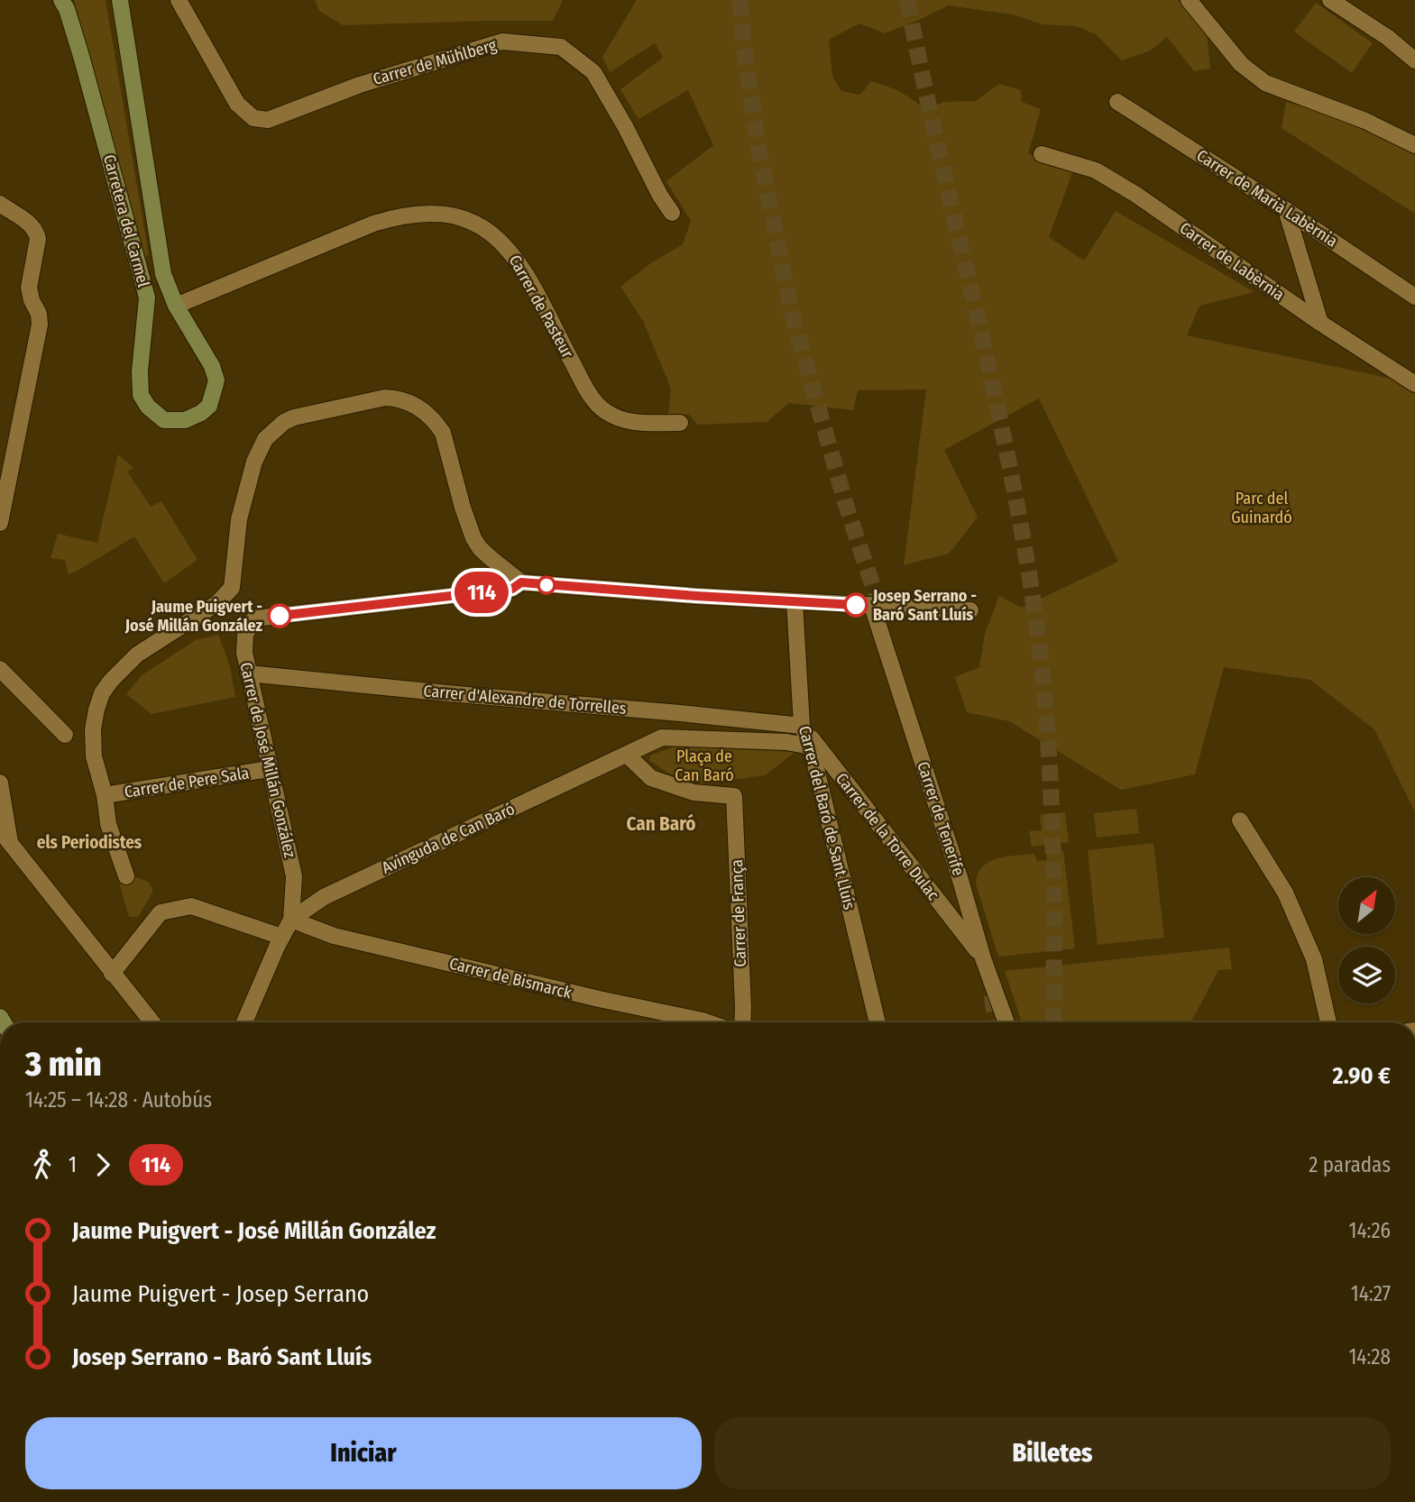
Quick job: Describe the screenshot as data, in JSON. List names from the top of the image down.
{
  "streets": {
    "street": [
      "Carrer de Mühlberg",
      "Carrer de Marià Labèrnia",
      "Carretera del Carmel",
      "Carrer de Labèrnia",
      "Carrer de Pasteur",
      "Carrer d'Alexandre de Torrelles",
      "Carrer de José Millán González",
      "Carrer de Pere Sala",
      "Carrer del Baró de Sant Lluís",
      "Carrer de Tenerife",
      "Carrer de la Torre Dulac",
      "Avinguda de Can Baró",
      "Carrer de França",
      "Carrer de Bismarck"
    ]
  },
  "crossings": [
    ["Carretera del Carmel", "Carrer de Pasteur"],
    ["Carrer d'Alexandre de Torrelles", "Carrer de José Millán González"],
    ["Carrer d'Alexandre de Torrelles", "Carrer del Baró de Sant Lluís"],
    ["Carrer d'Alexandre de Torrelles", "Carrer de la Torre Dulac"],
    ["Carrer de José Millán González", "Carrer de Pere Sala"],
    ["Carrer de José Millán González", "Avinguda de Can Baró"],
    ["Carrer de José Millán González", "Carrer de Bismarck"],
    ["Carrer del Baró de Sant Lluís", "Carrer de la Torre Dulac"],
    ["Carrer de Tenerife", "Carrer de la Torre Dulac"],
    ["Avinguda de Can Baró", "Carrer de França"],
    ["Avinguda de Can Baró", "Carrer de Bismarck"]
  ],
  "districts": ["Can Baró", "els Periodistes"],
  "parks": ["Parc del Guinardó", "Plaça de Can Baró"],
  "places": ["Josep Serrano - Baró Sant Lluís", "Jaume Puigvert - José Millán González"],
  "lines": ["bus line 114"],
  "north": "top right",
  "page": {
    "on_map": "114",
    "heading": ["3 min", "14:25 – 14:28 · Autobús", "2.90 €"],
    "legs": ["1", "114", "2 paradas"],
    "list": [
      {
        "name": "Jaume Puigvert - José Millán González",
        "value": "14:26"
      },
      {
        "name": "Jaume Puigvert - Josep Serrano",
        "value": "14:27"
      },
      {
        "name": "Josep Serrano - Baró Sant Lluís",
        "value": "14:28"
      }
    ],
    "buttons": ["Iniciar", "Billetes"]
  }
}
